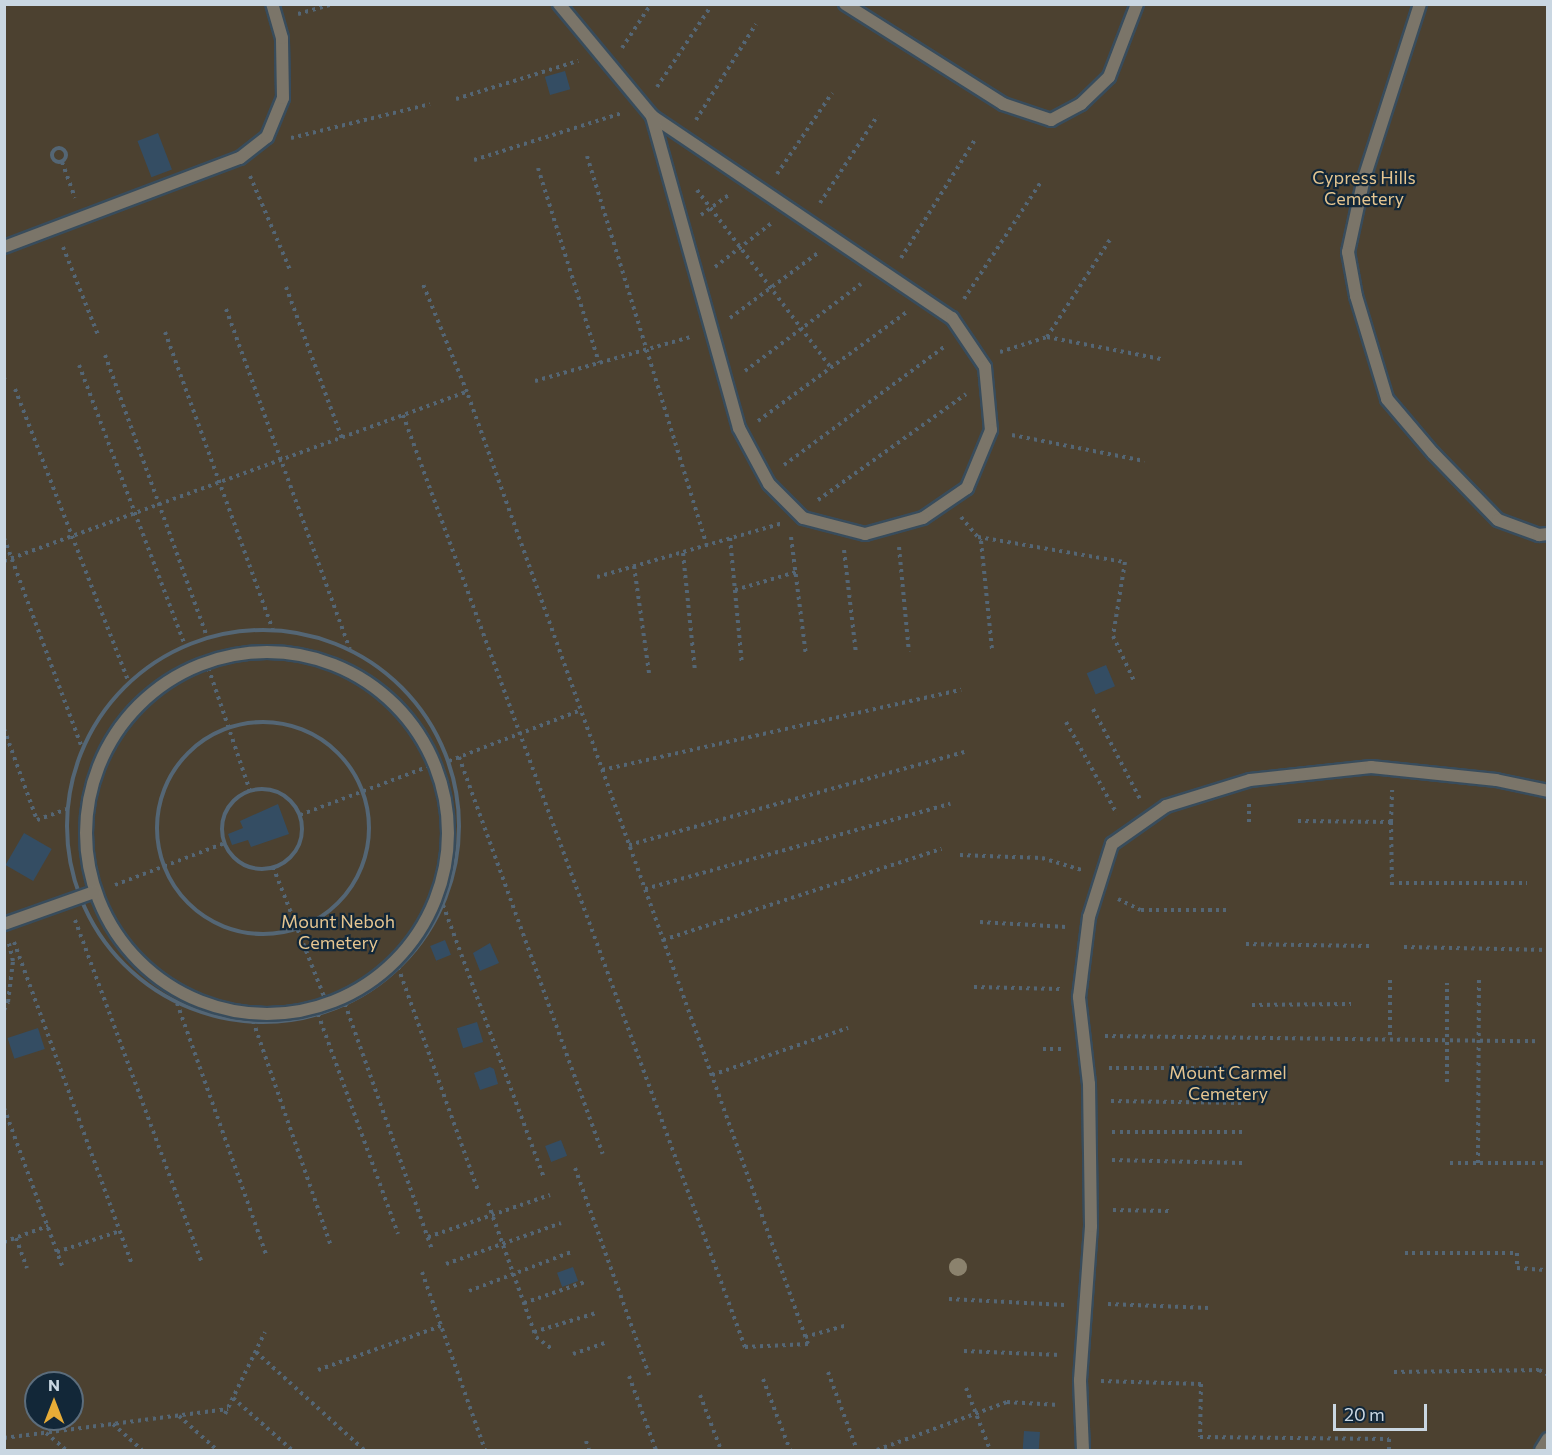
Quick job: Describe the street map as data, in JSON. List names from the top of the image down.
{
  "parks": ["Cypress Hills Cemetery", "Mount Neboh Cemetery", "Mount Carmel Cemetery"],
  "scale_bar": "20 m",
  "north": "top"
}
